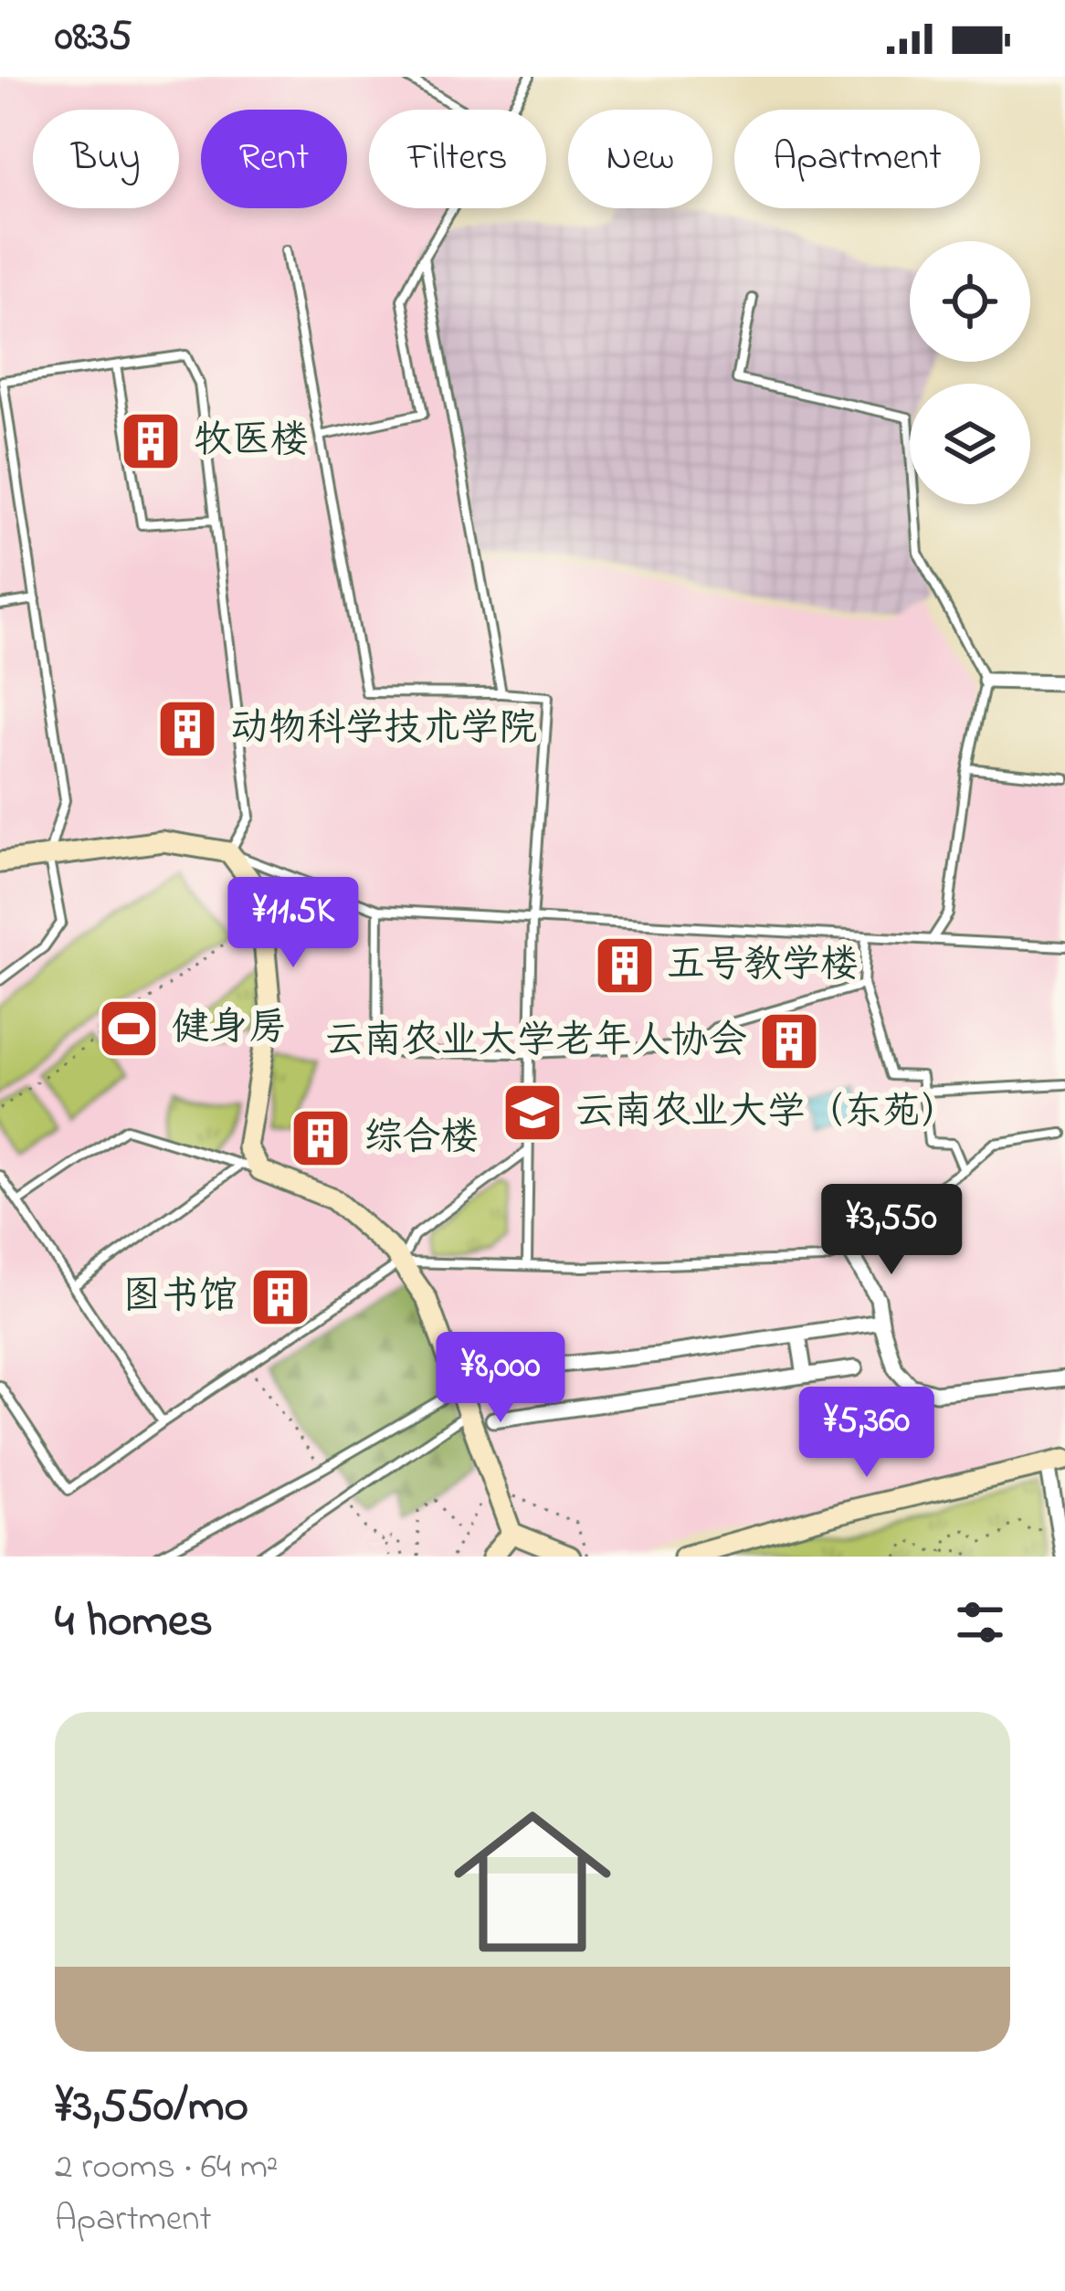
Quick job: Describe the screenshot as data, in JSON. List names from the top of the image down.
{
  "places": {
    "building": [
      "牧医楼",
      "动物科学技术学院",
      "五号教学楼",
      "云南农业大学老年人协会",
      "综合楼",
      "图书馆"
    ],
    "sports": ["健身房"],
    "school or university": ["云南农业大学（东苑）"]
  },
  "page": {
    "status": "08:35",
    "chip": [
      "Buy",
      "Rent",
      "Filters",
      "New",
      "Apartment"
    ],
    "price": [
      "¥11.5K",
      "¥3,550",
      "¥8,000",
      "¥5,360"
    ],
    "heading": "4 homes",
    "list": [
      {
        "name": "¥3,550/mo",
        "note": "2 rooms · 64 m² · Apartment"
      }
    ]
  }
}
